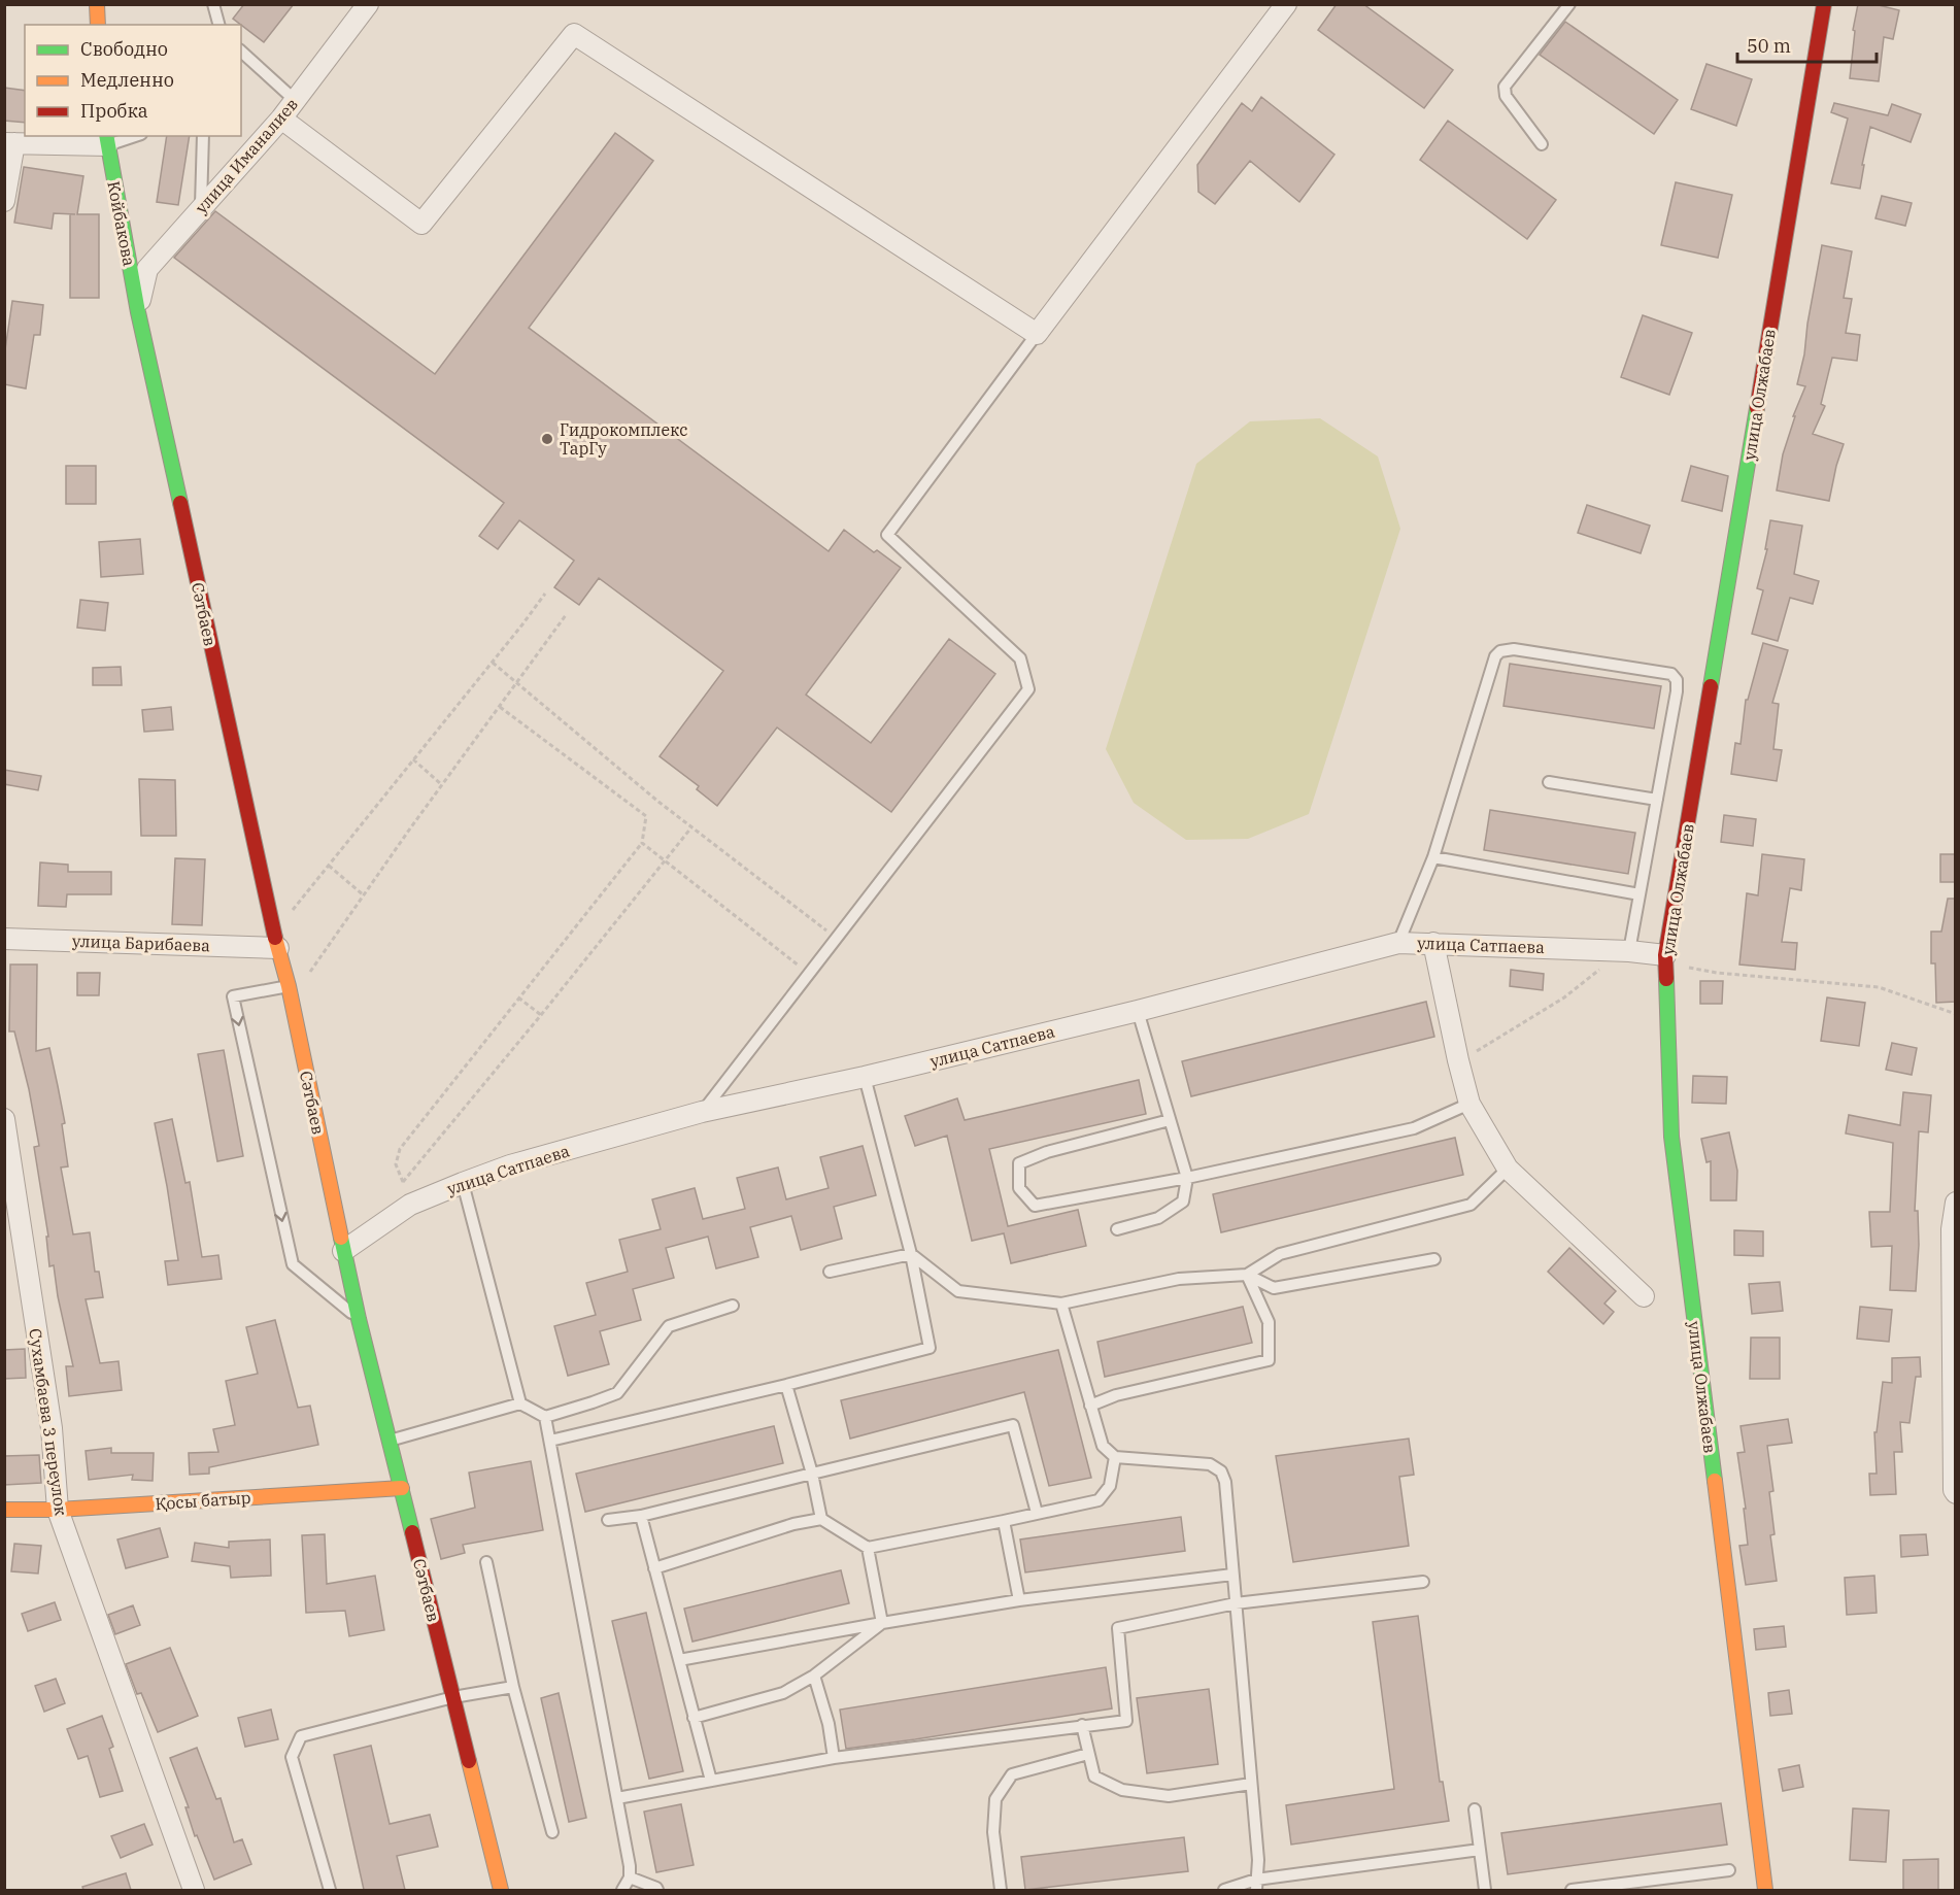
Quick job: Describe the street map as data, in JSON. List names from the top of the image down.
{
  "streets": {
    "street": [
      "улица Иманалиев",
      "Койбакова",
      "улица Олжабаев",
      "Сәтбаев",
      "улица Барибаева",
      "улица Сатпаева",
      "Сухамбаева 3 переулок",
      "Қосы батыр"
    ]
  },
  "crossings": [
    ["улица Иманалиев", "Койбакова"],
    ["улица Иманалиев", "Сәтбаев"],
    ["Койбакова", "Сәтбаев"],
    ["улица Олжабаев", "улица Сатпаева"],
    ["Сәтбаев", "улица Барибаева"],
    ["Сәтбаев", "улица Сатпаева"],
    ["Сәтбаев", "Қосы батыр"],
    ["Сухамбаева 3 переулок", "Қосы батыр"]
  ],
  "places": ["Гидрокомплекс ТарГу"],
  "legend": ["Свободно", "Медленно", "Пробка"],
  "scale_bar": "50 m"
}
